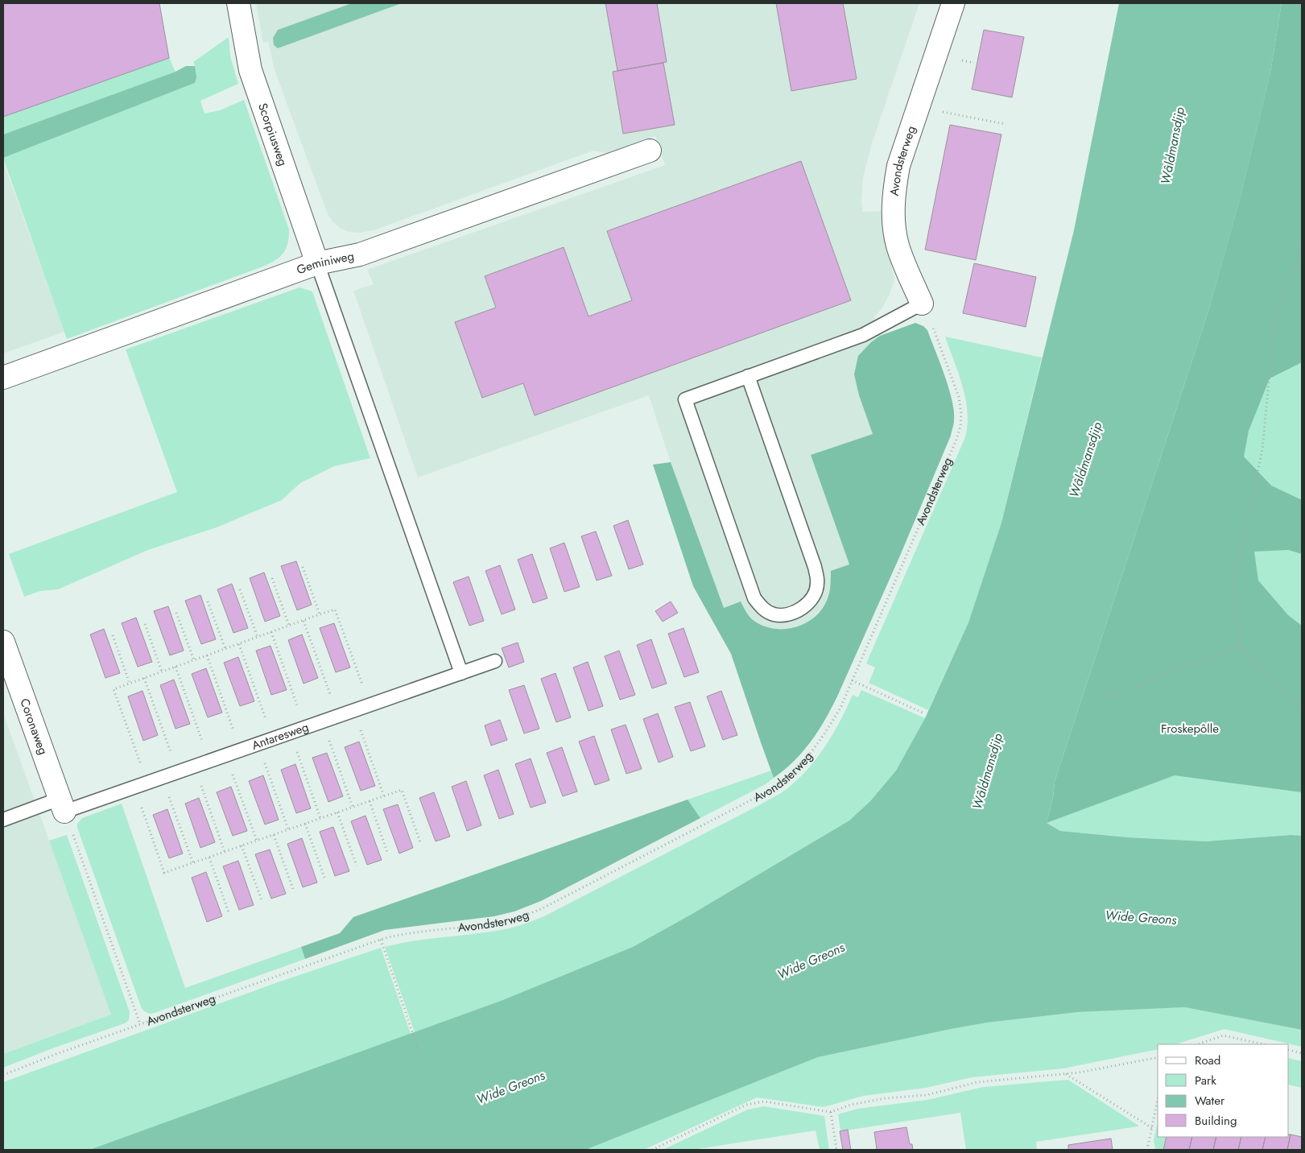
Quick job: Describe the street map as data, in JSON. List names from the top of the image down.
{
  "streets": {
    "street": [
      "Scorpiusweg",
      "Avondsterweg",
      "Geminiweg",
      "Coronaweg"
    ],
    "lane": ["Antaresweg"]
  },
  "crossings": [
    ["Scorpiusweg", "Geminiweg"],
    ["Coronaweg", "Antaresweg"]
  ],
  "water": ["Wâldmansdjip", "Wide Greons"],
  "parks": ["Froskepôlle"],
  "legend": [
    "Road",
    "Park",
    "Water",
    "Building"
  ]
}
